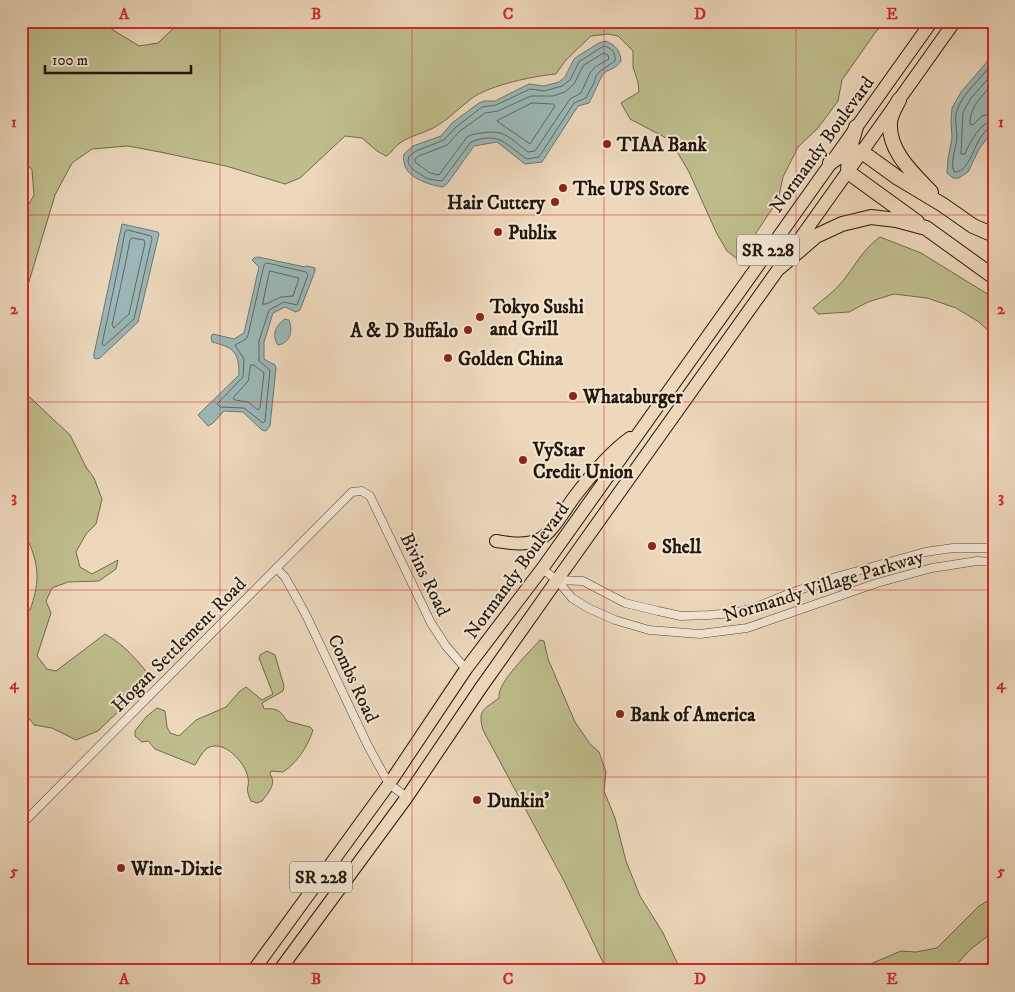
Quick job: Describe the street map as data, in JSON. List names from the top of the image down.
{
  "streets": {
    "main road": ["Normandy Boulevard", "SR 228"],
    "street": [
      "Bivins Road",
      "Normandy Village Parkway",
      "Hogan Settlement Road",
      "Combs Road"
    ]
  },
  "crossings": [
    ["Normandy Boulevard", "Bivins Road"],
    ["Normandy Boulevard", "Normandy Village Parkway"],
    ["Normandy Boulevard", "Combs Road"],
    ["Bivins Road", "Hogan Settlement Road"],
    ["Hogan Settlement Road", "Combs Road"]
  ],
  "places": [
    "TIAA Bank",
    "The UPS Store",
    "Hair Cuttery",
    "Publix",
    "Tokyo Sushi and Grill",
    "A & D Buffalo",
    "Golden China",
    "Whataburger",
    "VyStar Credit Union",
    "Shell",
    "Bank of America",
    "Dunkin'",
    "Winn-Dixie"
  ],
  "scale_bar": "100 m",
  "grid": {
    "columns": [
      "A",
      "B",
      "C",
      "D",
      "E"
    ],
    "rows": [
      "1",
      "2",
      "3",
      "4",
      "5"
    ]
  }
}
